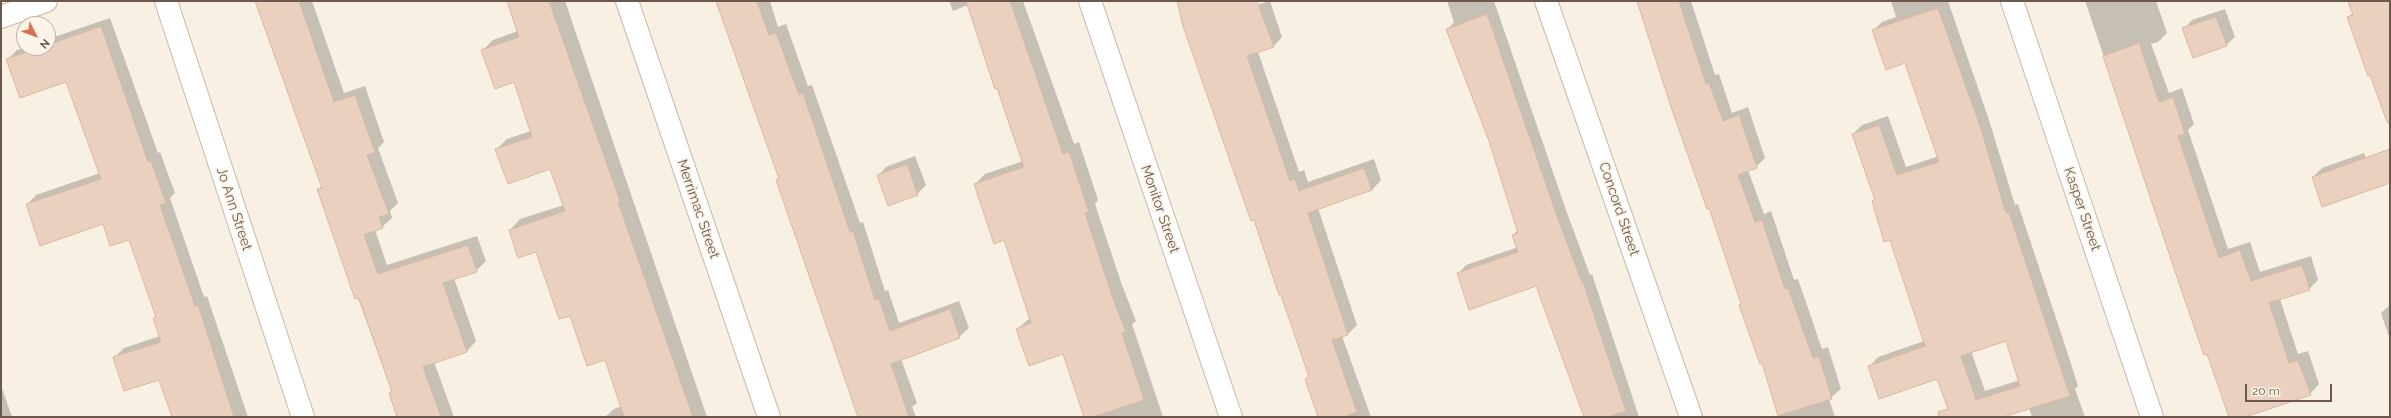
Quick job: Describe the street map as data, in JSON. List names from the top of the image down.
{
  "streets": {
    "street": [
      "Jo Ann Street",
      "Merrimac Street",
      "Monitor Street",
      "Concord Street",
      "Kasper Street"
    ]
  },
  "scale_bar": "20 m",
  "north": "bottom right"
}
